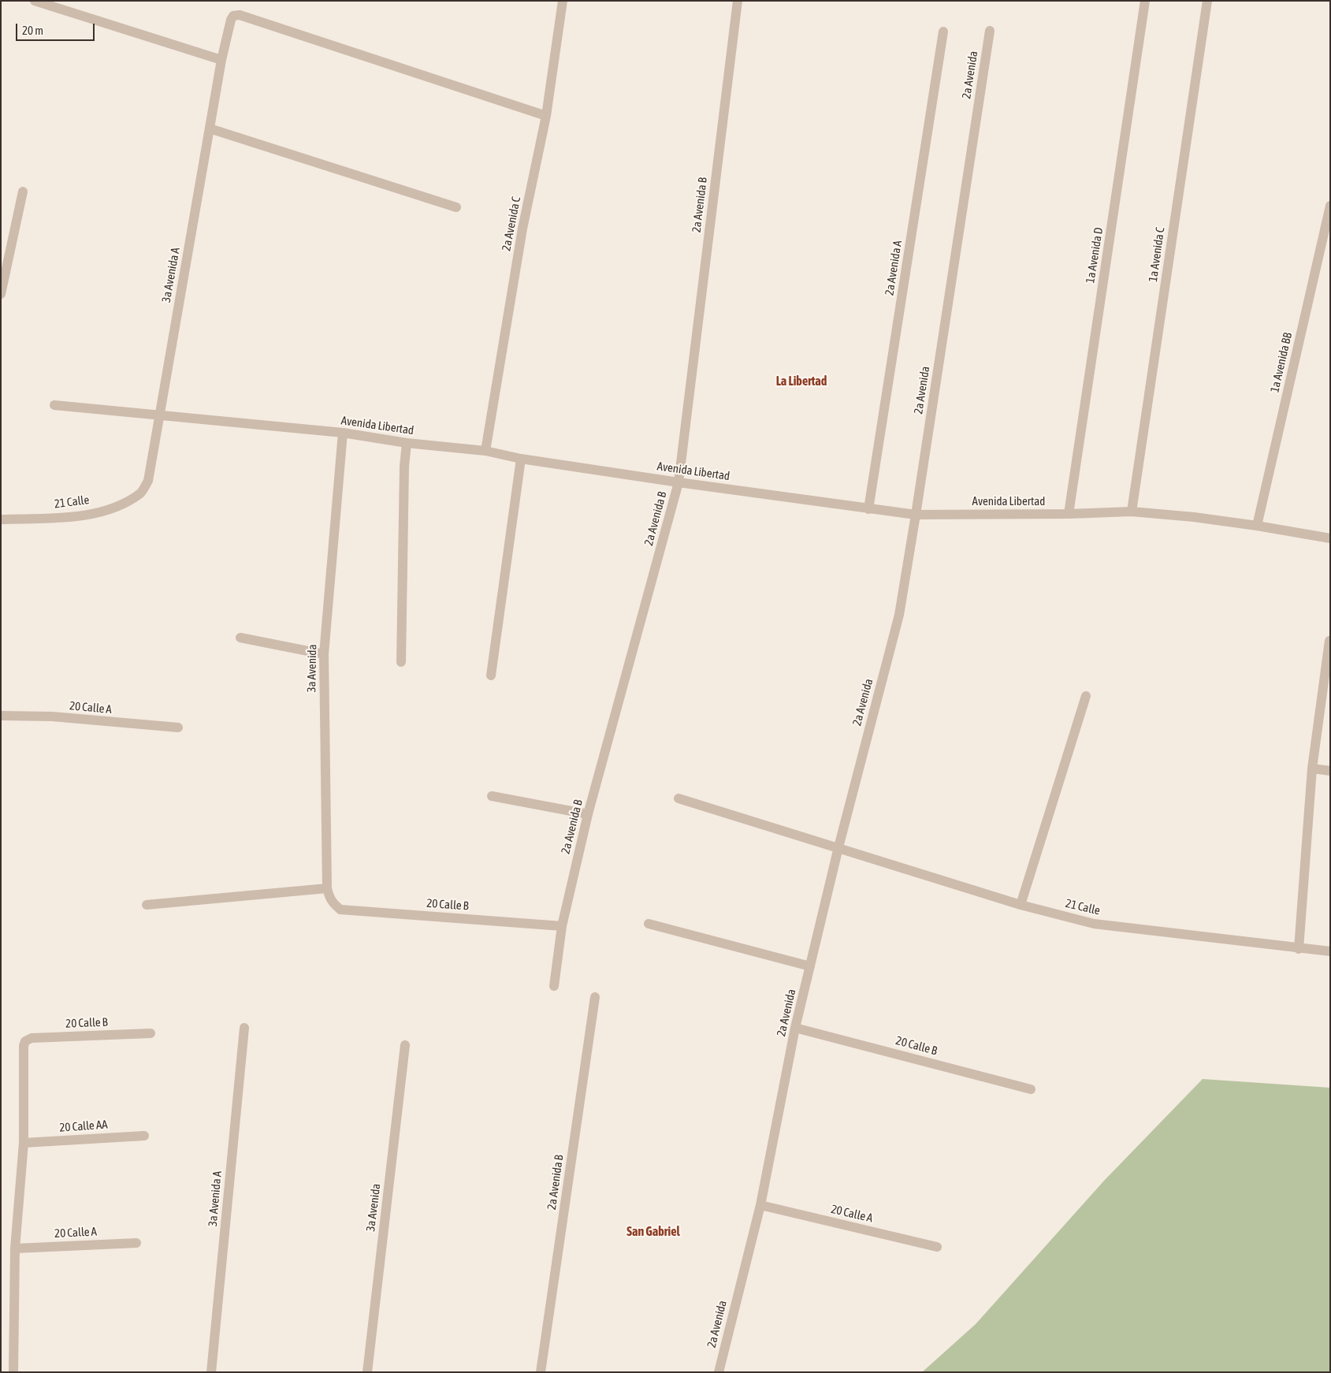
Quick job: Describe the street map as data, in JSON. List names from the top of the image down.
{
  "streets": {
    "street": [
      "2a Avenida",
      "2a Avenida B",
      "2a Avenida C",
      "1a Avenida C",
      "1a Avenida D",
      "2a Avenida A",
      "3a Avenida A",
      "1a Avenida BB",
      "Avenida Libertad",
      "21 Calle",
      "3a Avenida",
      "20 Calle A",
      "20 Calle B",
      "20 Calle AA"
    ]
  },
  "crossings": [
    ["2a Avenida", "Avenida Libertad"],
    ["2a Avenida", "21 Calle"],
    ["2a Avenida", "20 Calle A"],
    ["2a Avenida", "20 Calle B"],
    ["2a Avenida B", "Avenida Libertad"],
    ["2a Avenida B", "20 Calle B"],
    ["2a Avenida C", "3a Avenida A"],
    ["2a Avenida C", "Avenida Libertad"],
    ["1a Avenida C", "Avenida Libertad"],
    ["1a Avenida D", "Avenida Libertad"],
    ["2a Avenida A", "Avenida Libertad"],
    ["3a Avenida A", "Avenida Libertad"],
    ["3a Avenida A", "21 Calle"],
    ["1a Avenida BB", "Avenida Libertad"],
    ["Avenida Libertad", "3a Avenida"],
    ["3a Avenida", "20 Calle B"],
    ["20 Calle B", "20 Calle AA"]
  ],
  "districts": ["La Libertad", "San Gabriel"],
  "scale_bar": "20 m"
}
